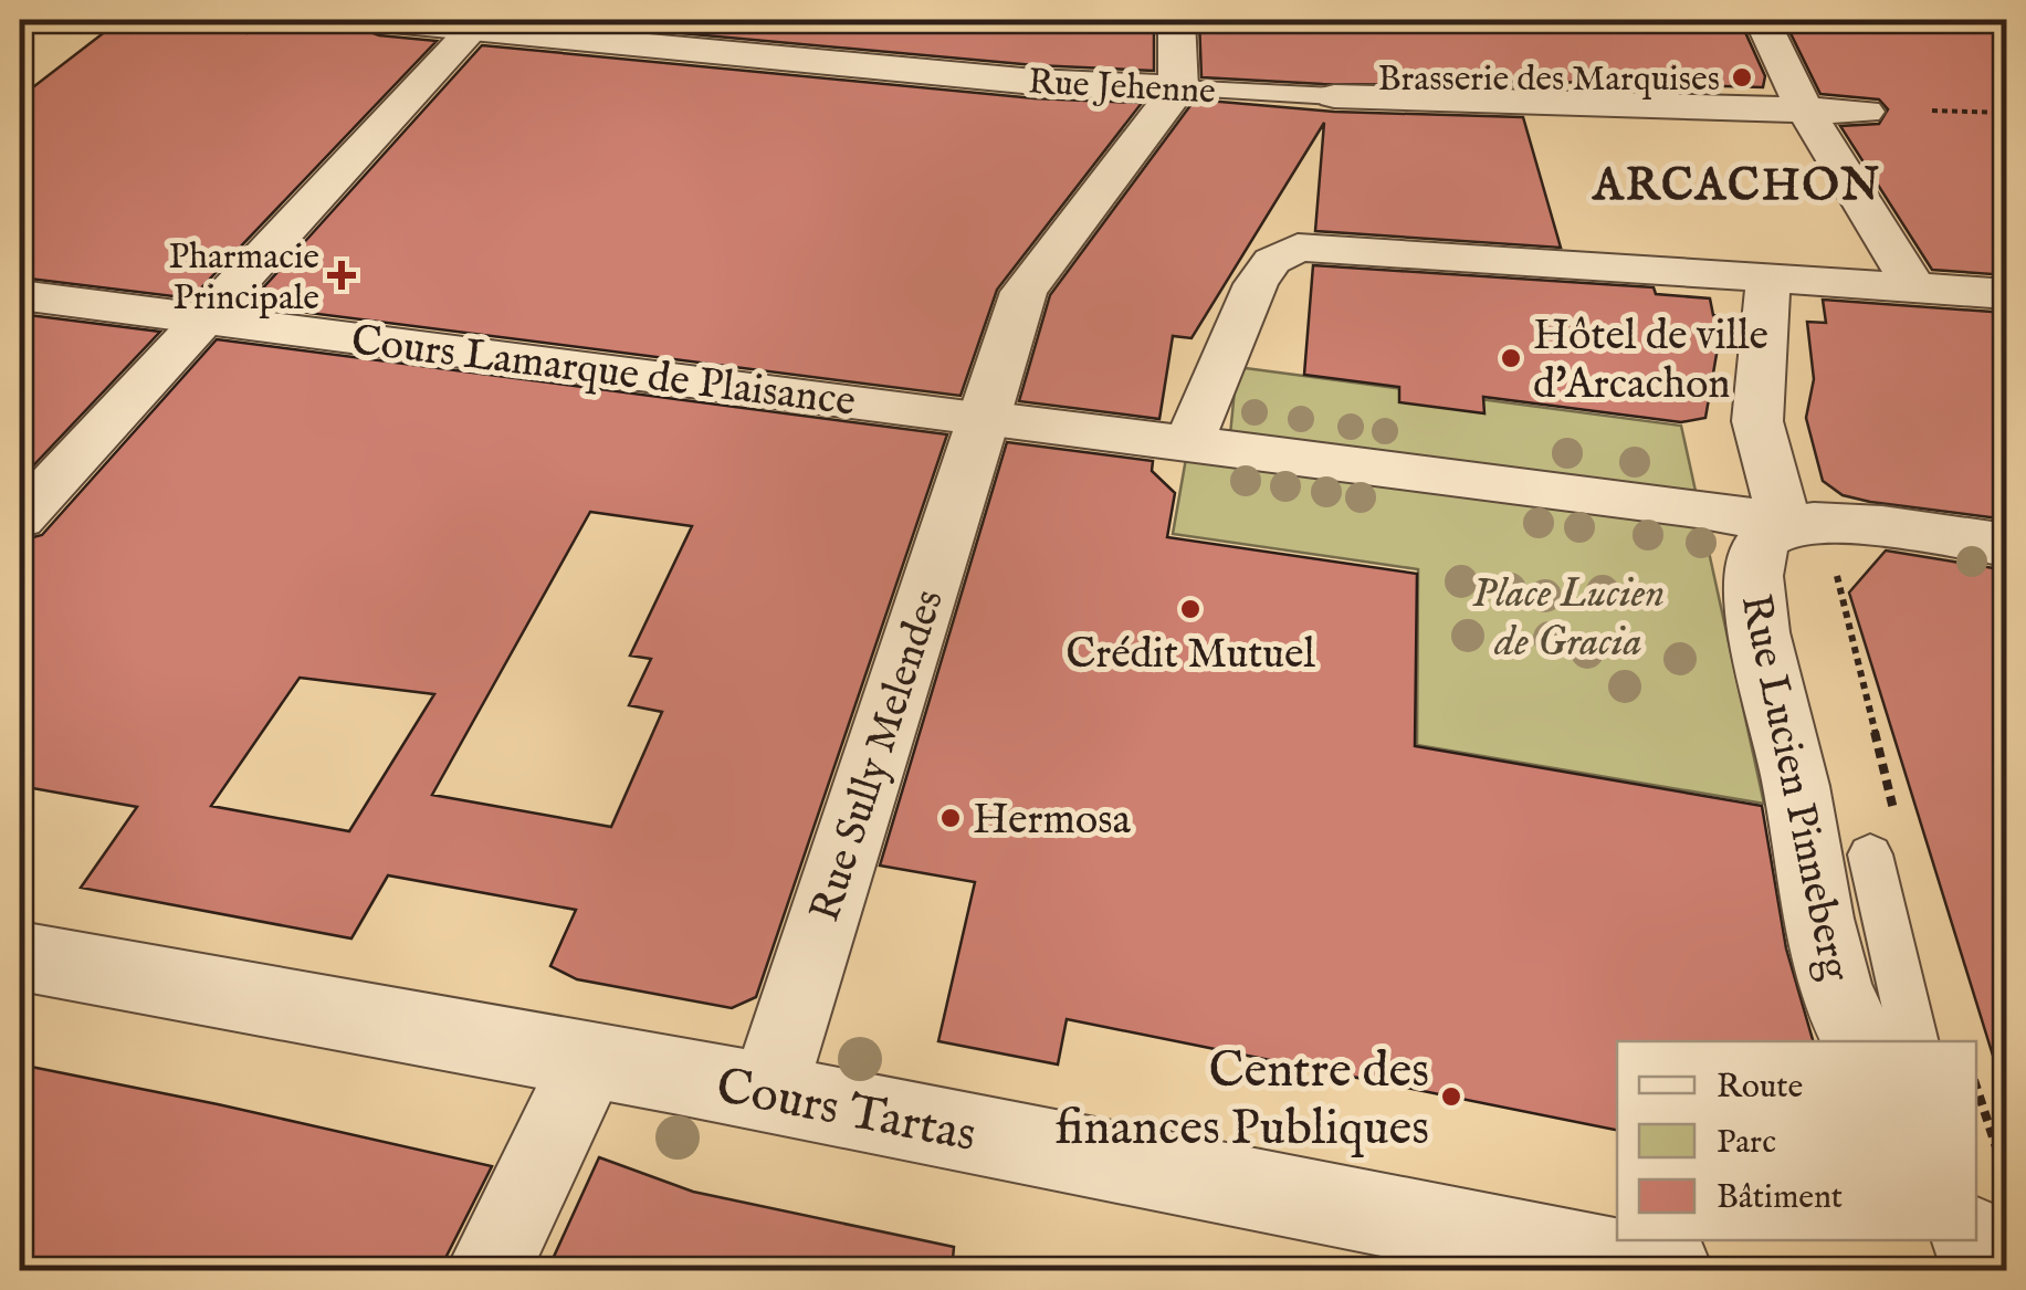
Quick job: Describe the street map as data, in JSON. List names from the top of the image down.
{
  "streets": {
    "street": [
      "Rue Jehenne",
      "Cours Lamarque de Plaisance",
      "Rue Sully Melendes",
      "Rue Lucien Pinneberg",
      "Cours Tartas"
    ]
  },
  "crossings": [
    ["Rue Jehenne", "Rue Sully Melendes"],
    ["Cours Lamarque de Plaisance", "Rue Sully Melendes"],
    ["Rue Sully Melendes", "Cours Tartas"]
  ],
  "districts": ["ARCACHON"],
  "parks": ["Place Lucien de Gracia"],
  "places": {
    "other": [
      "Brasserie des Marquises",
      "Hôtel de ville d'Arcachon",
      "Crédit Mutuel",
      "Hermosa",
      "Centre des finances Publiques"
    ],
    "health": ["Pharmacie Principale"]
  },
  "legend": ["Route", "Parc", "Bâtiment"]
}
